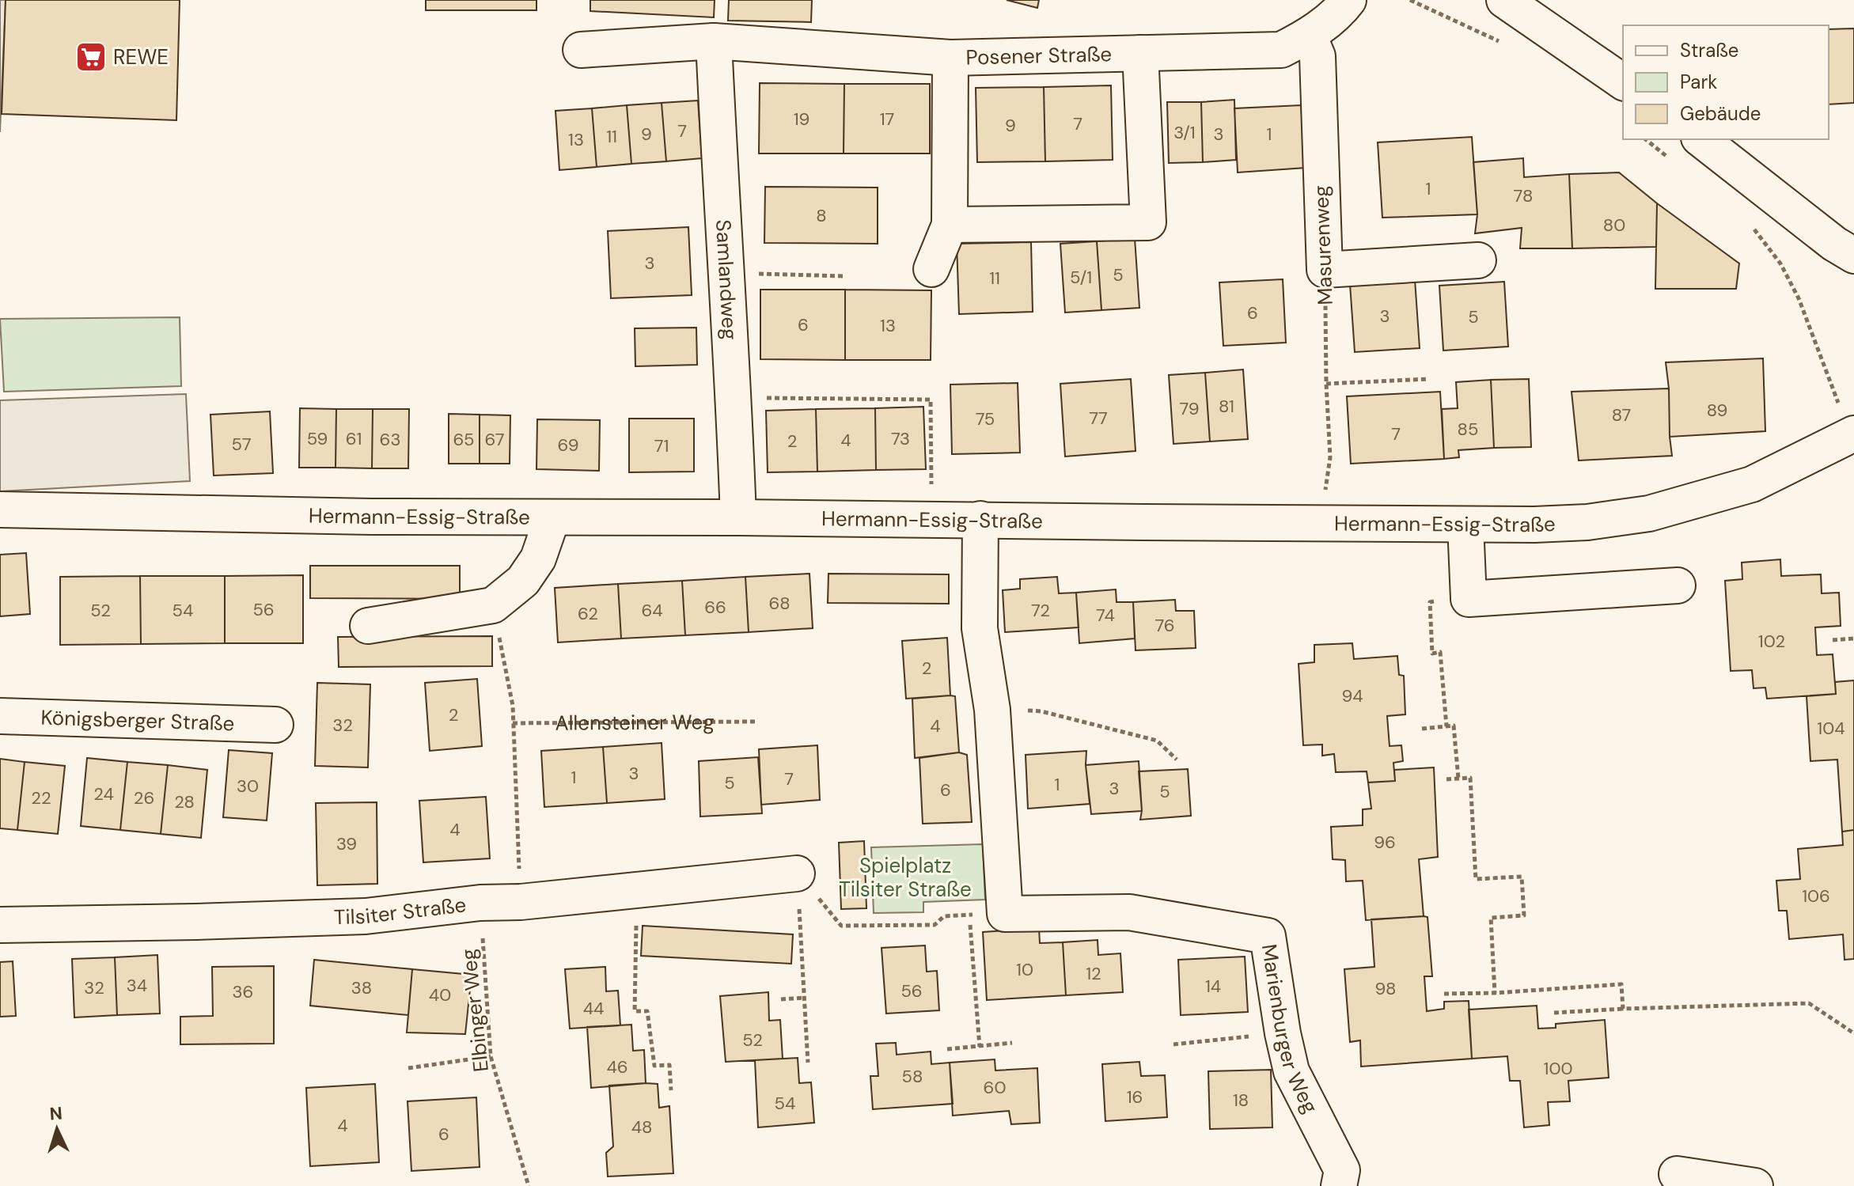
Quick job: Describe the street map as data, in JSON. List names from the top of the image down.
{
  "streets": {
    "street": [
      "Posener Straße",
      "Masurenweg",
      "Samlandweg",
      "Hermann-Essig-Straße",
      "Königsberger Straße",
      "Tilsiter Straße",
      "Marienburger Weg"
    ],
    "path": ["Allensteiner Weg", "Elbinger Weg"]
  },
  "crossings": [
    ["Posener Straße", "Masurenweg"],
    ["Posener Straße", "Samlandweg"],
    ["Samlandweg", "Hermann-Essig-Straße"],
    ["Tilsiter Straße", "Elbinger Weg"]
  ],
  "parks": ["Spielplatz Tilsiter Straße"],
  "places": {
    "supermarket": ["REWE"]
  },
  "house_numbers": [
    "19",
    "17",
    "7",
    "9",
    "7",
    "3/1",
    "9",
    "3",
    "1",
    "11",
    "13",
    "1",
    "78",
    "8",
    "80",
    "3",
    "5",
    "5/1",
    "11",
    "6",
    "3",
    "5",
    "6",
    "13",
    "81",
    "79",
    "89",
    "87",
    "77",
    "75",
    "85",
    "7",
    "59",
    "61",
    "73",
    "63",
    "65",
    "67",
    "4",
    "2",
    "57",
    "69",
    "71",
    "68",
    "66",
    "56",
    "52",
    "54",
    "64",
    "72",
    "62",
    "74",
    "76",
    "102",
    "2",
    "94",
    "2",
    "32",
    "4",
    "104",
    "3",
    "1",
    "7",
    "5",
    "1",
    "30",
    "3",
    "6",
    "5",
    "24",
    "22",
    "26",
    "28",
    "4",
    "96",
    "39",
    "106",
    "10",
    "12",
    "34",
    "14",
    "32",
    "38",
    "98",
    "56",
    "36",
    "40",
    "44",
    "52",
    "46",
    "100",
    "58",
    "60",
    "16",
    "18",
    "54",
    "4",
    "48",
    "6"
  ],
  "legend": ["Straße", "Park", "Gebäude"],
  "north": "top"
}
